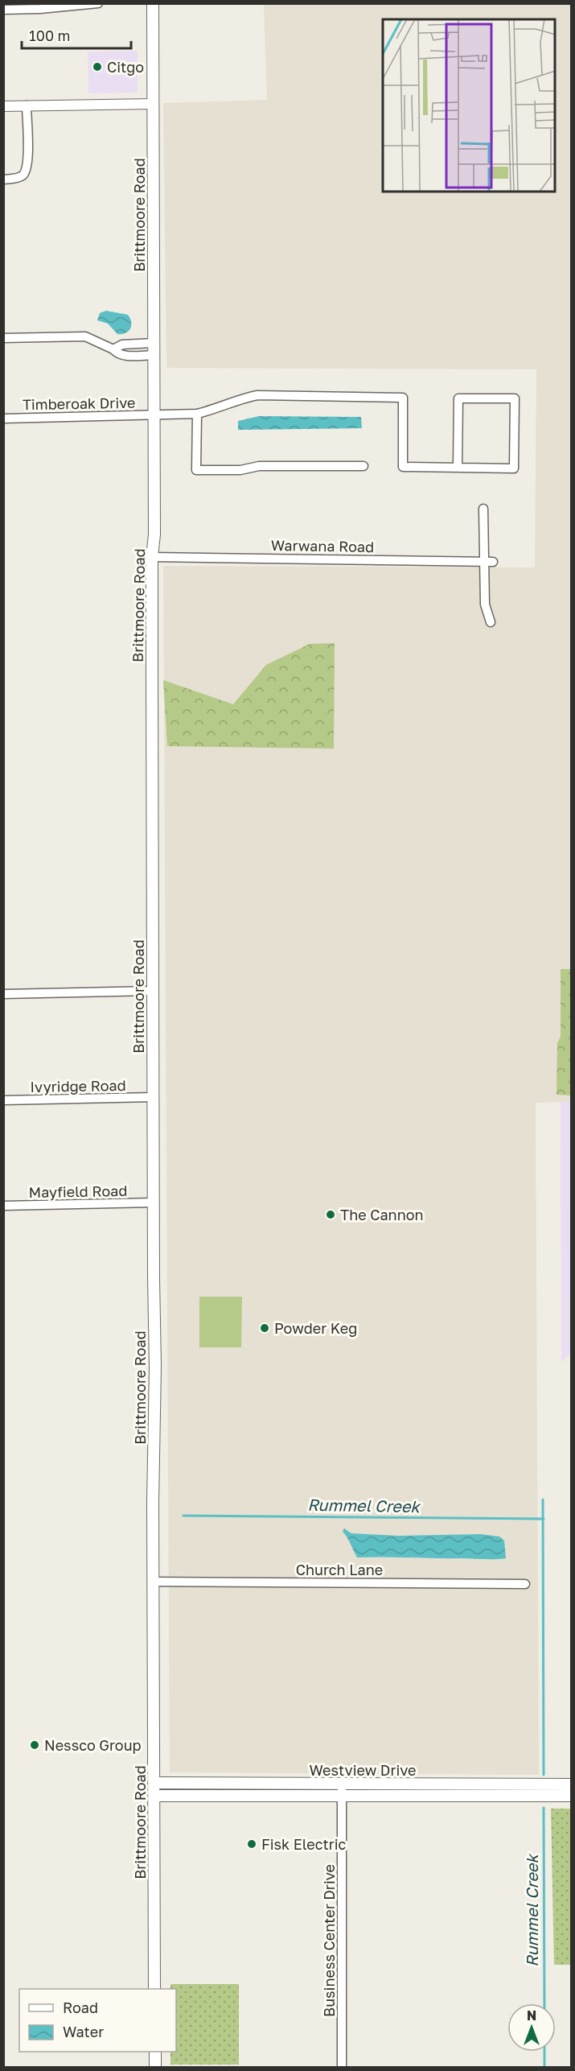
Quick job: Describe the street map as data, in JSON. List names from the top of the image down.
{
  "streets": {
    "main road": ["Brittmoore Road", "Westview Drive"],
    "street": [
      "Timberoak Drive",
      "Warwana Road",
      "Ivyridge Road",
      "Mayfield Road",
      "Church Lane",
      "Business Center Drive"
    ]
  },
  "crossings": [
    ["Brittmoore Road", "Timberoak Drive"],
    ["Brittmoore Road", "Warwana Road"],
    ["Brittmoore Road", "Ivyridge Road"],
    ["Brittmoore Road", "Mayfield Road"],
    ["Brittmoore Road", "Church Lane"],
    ["Brittmoore Road", "Westview Drive"],
    ["Westview Drive", "Business Center Drive"]
  ],
  "water": ["Rummel Creek"],
  "places": [
    "Citgo",
    "The Cannon",
    "Powder Keg",
    "Nessco Group",
    "Fisk Electric"
  ],
  "legend": ["Road", "Water"],
  "scale_bar": "100 m",
  "north": "top"
}
